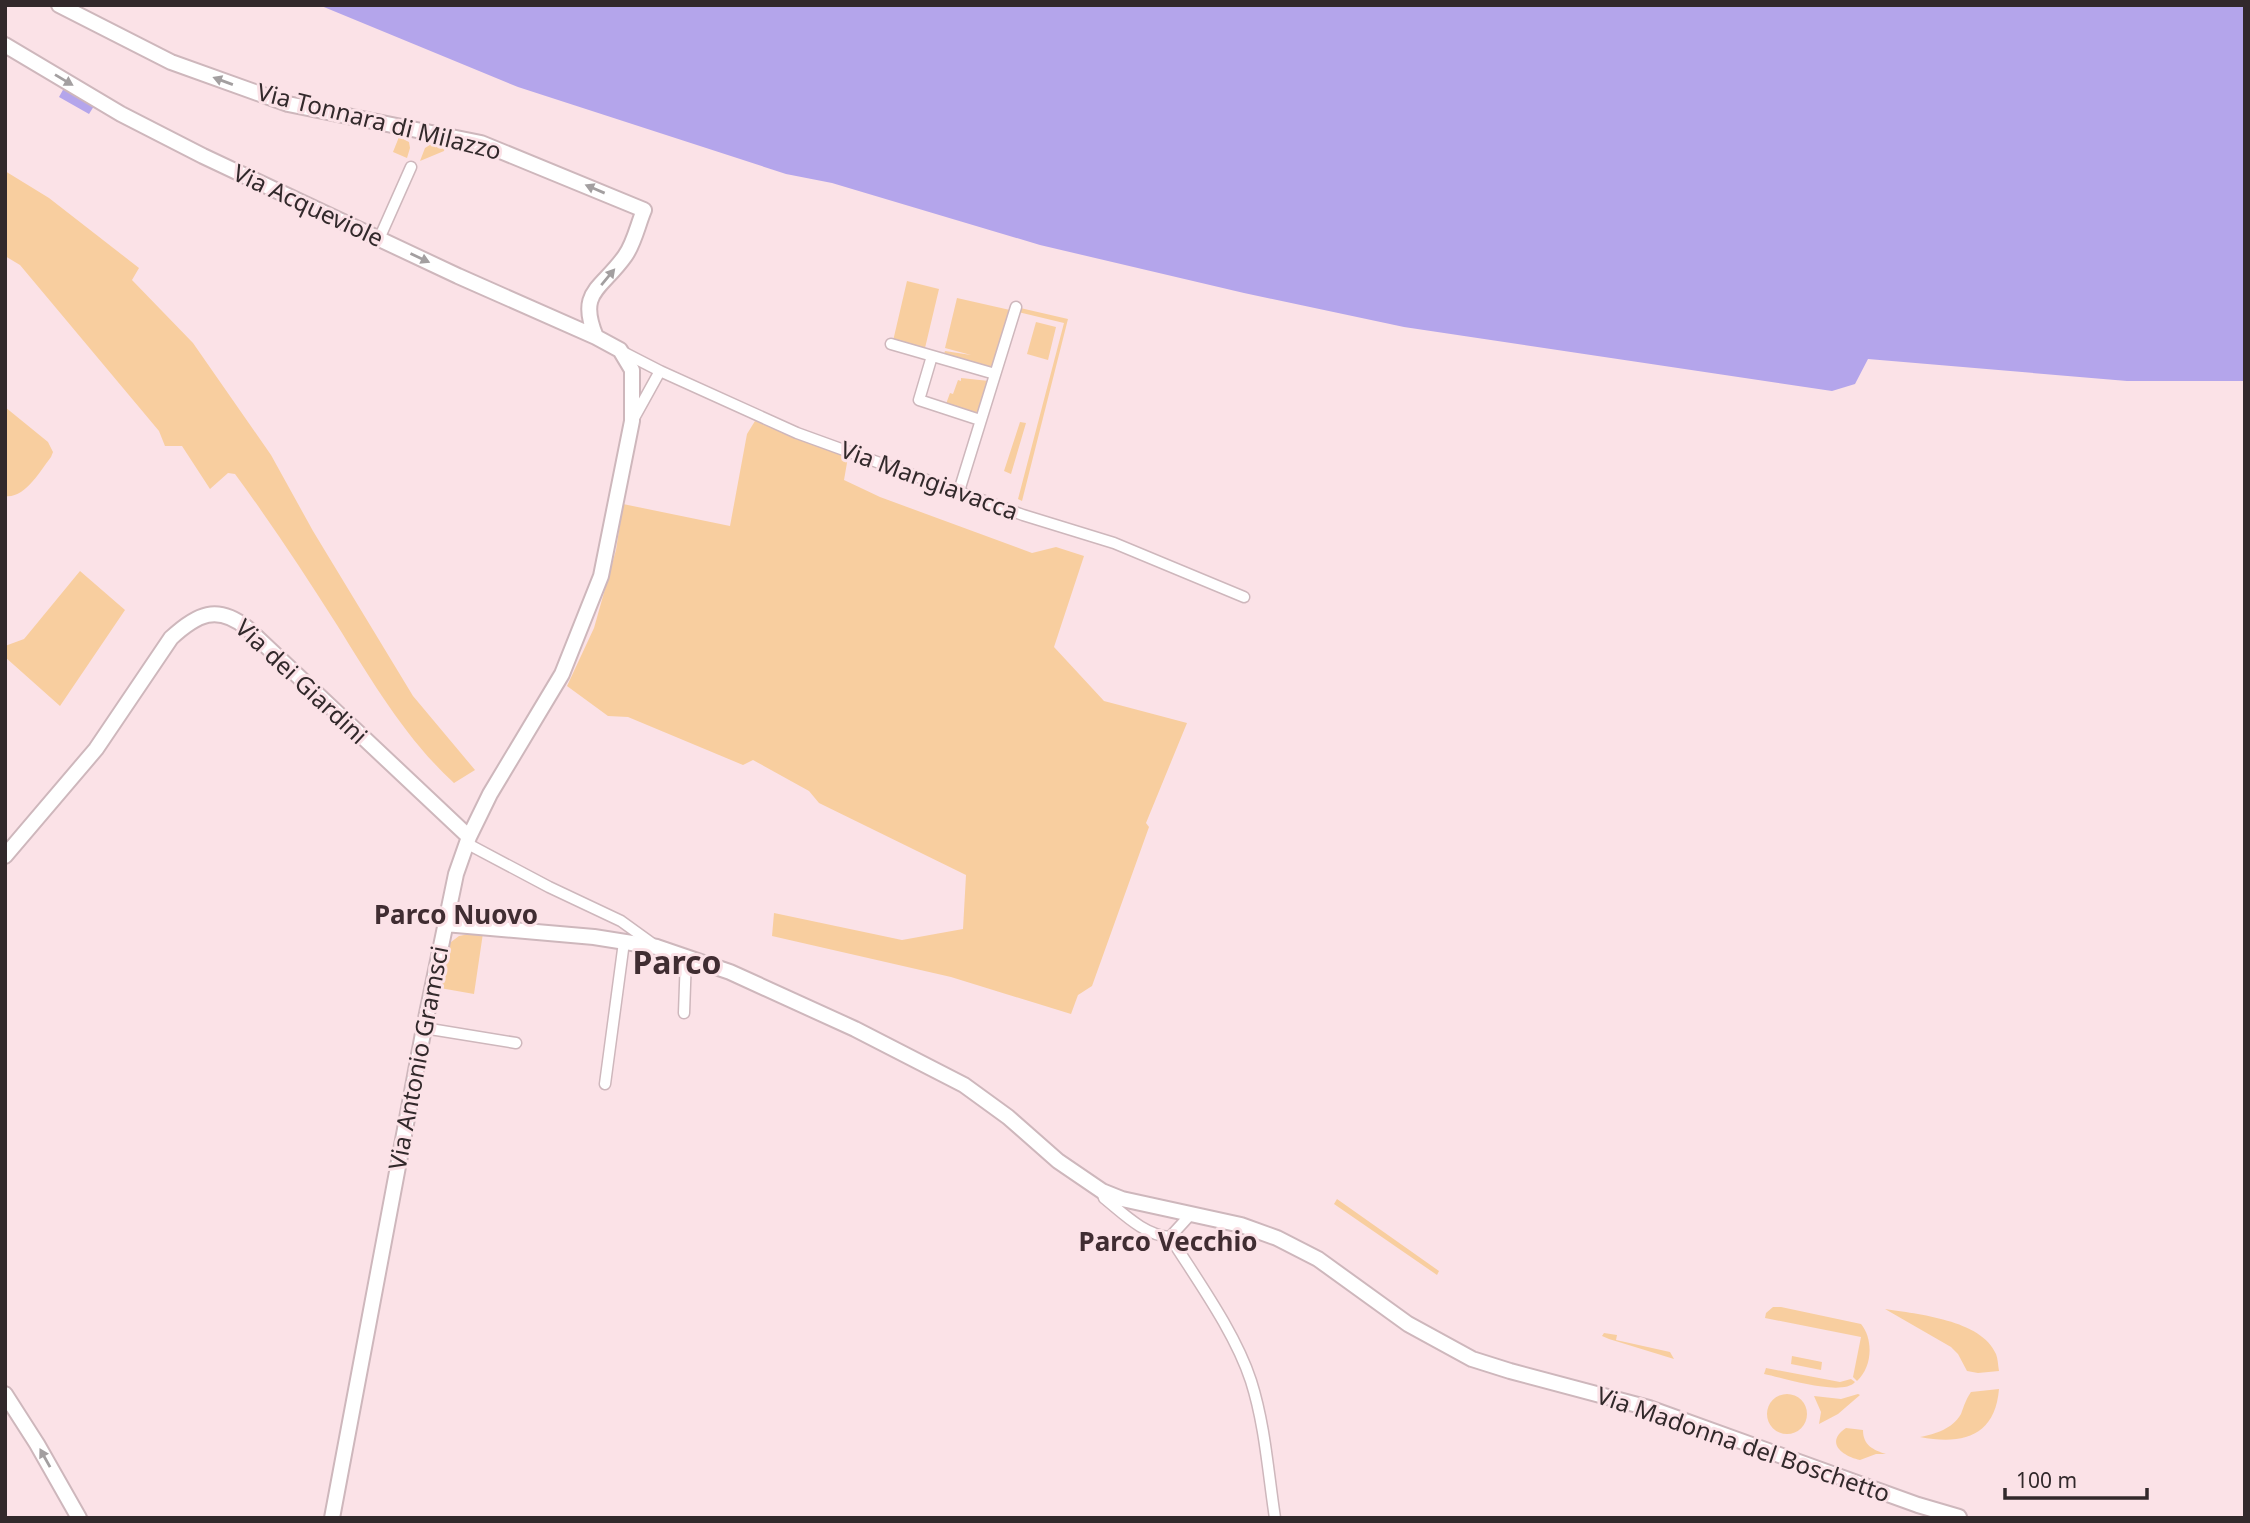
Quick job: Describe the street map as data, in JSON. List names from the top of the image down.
{
  "streets": {
    "main road": [
      "Via Tonnara di Milazzo",
      "Via Acqueviole",
      "Via dei Giardini",
      "Via Antonio Gramsci",
      "Via Madonna del Boschetto"
    ],
    "street": ["Via Mangiavacca"]
  },
  "crossings": [
    ["Via Tonnara di Milazzo", "Via Acqueviole"],
    ["Via Acqueviole", "Via Mangiavacca"],
    ["Via Acqueviole", "Via Antonio Gramsci"],
    ["Via Mangiavacca", "Via Antonio Gramsci"],
    ["Via dei Giardini", "Via Antonio Gramsci"],
    ["Via Antonio Gramsci", "Via Madonna del Boschetto"]
  ],
  "one_way": ["Via Tonnara di Milazzo", "Via Acqueviole"],
  "districts": ["Parco Nuovo", "Parco", "Parco Vecchio"],
  "scale_bar": "100 m"
}
